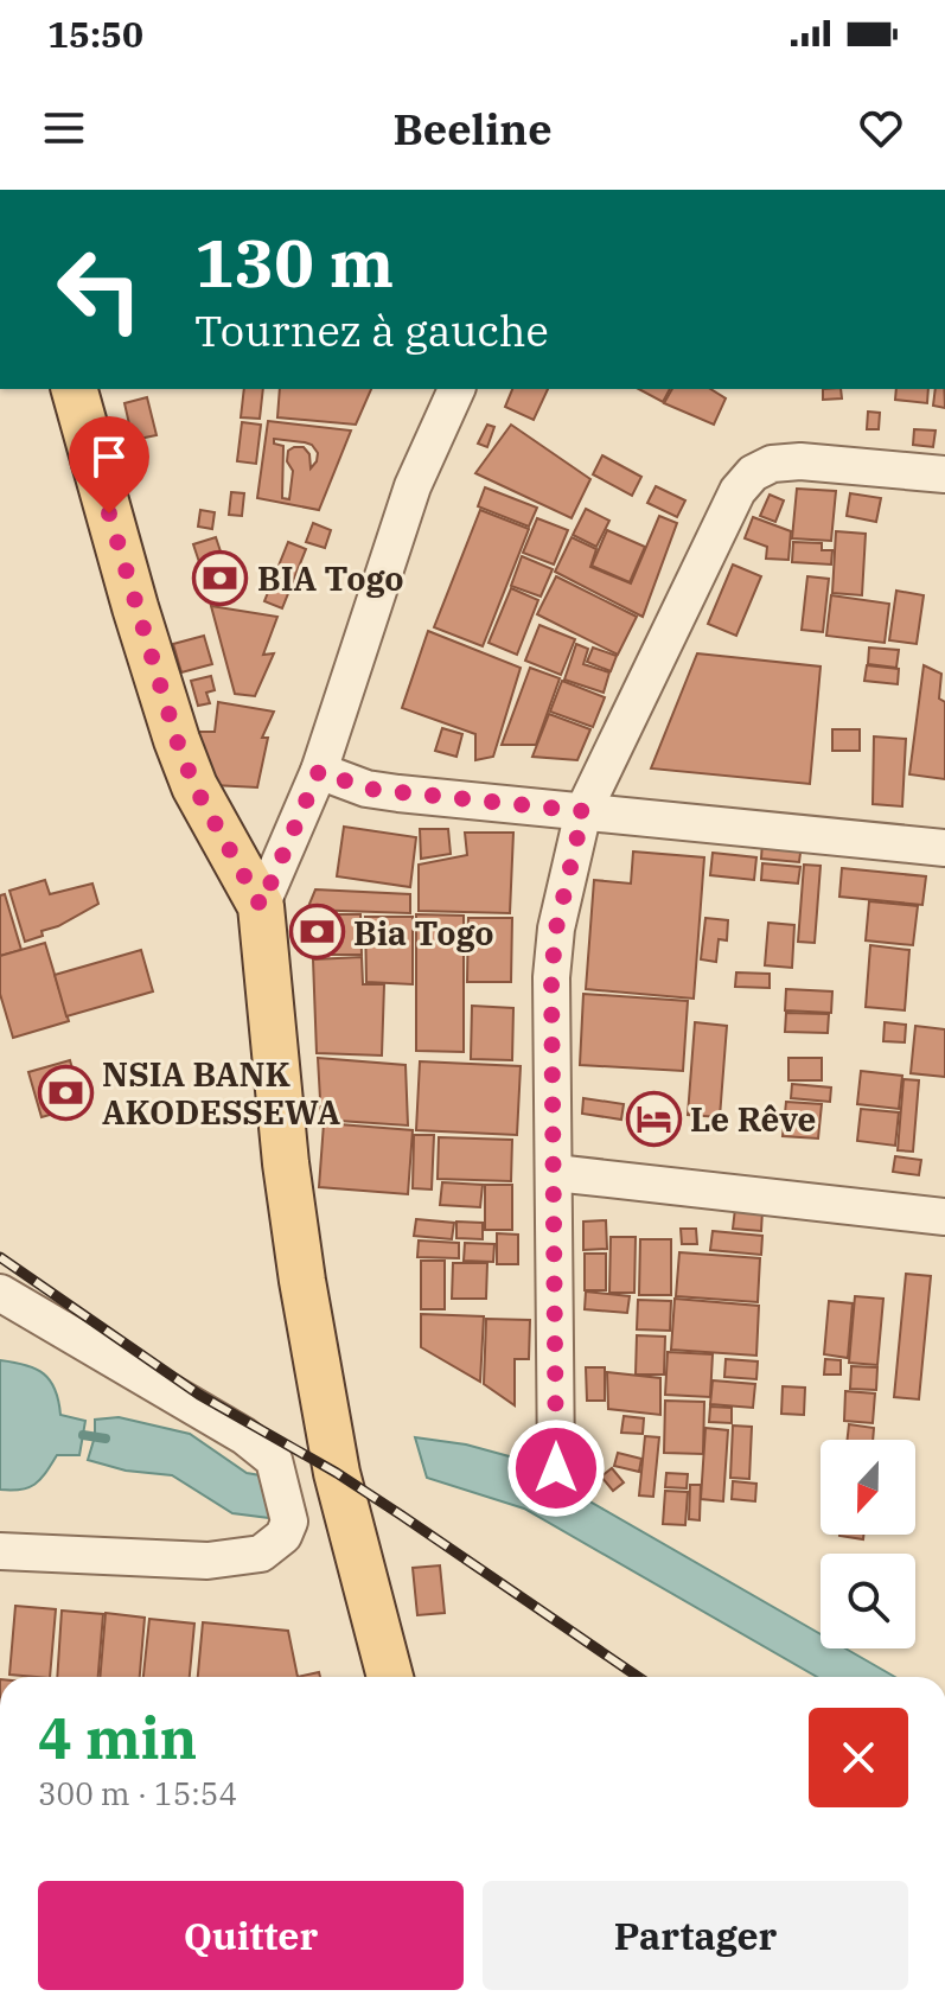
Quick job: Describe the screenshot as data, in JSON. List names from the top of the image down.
{
  "places": {
    "bank": ["BIA Togo", "Bia Togo", "NSIA BANK AKODESSEWA"],
    "hotel": ["Le Rêve"]
  },
  "north": "bottom",
  "page": {
    "status": "15:50",
    "header": "Beeline",
    "turn": ["130 m", "Tournez à gauche"],
    "heading": ["4 min", "300 m · 15:54"],
    "buttons": ["Quitter", "Partager"]
  }
}
